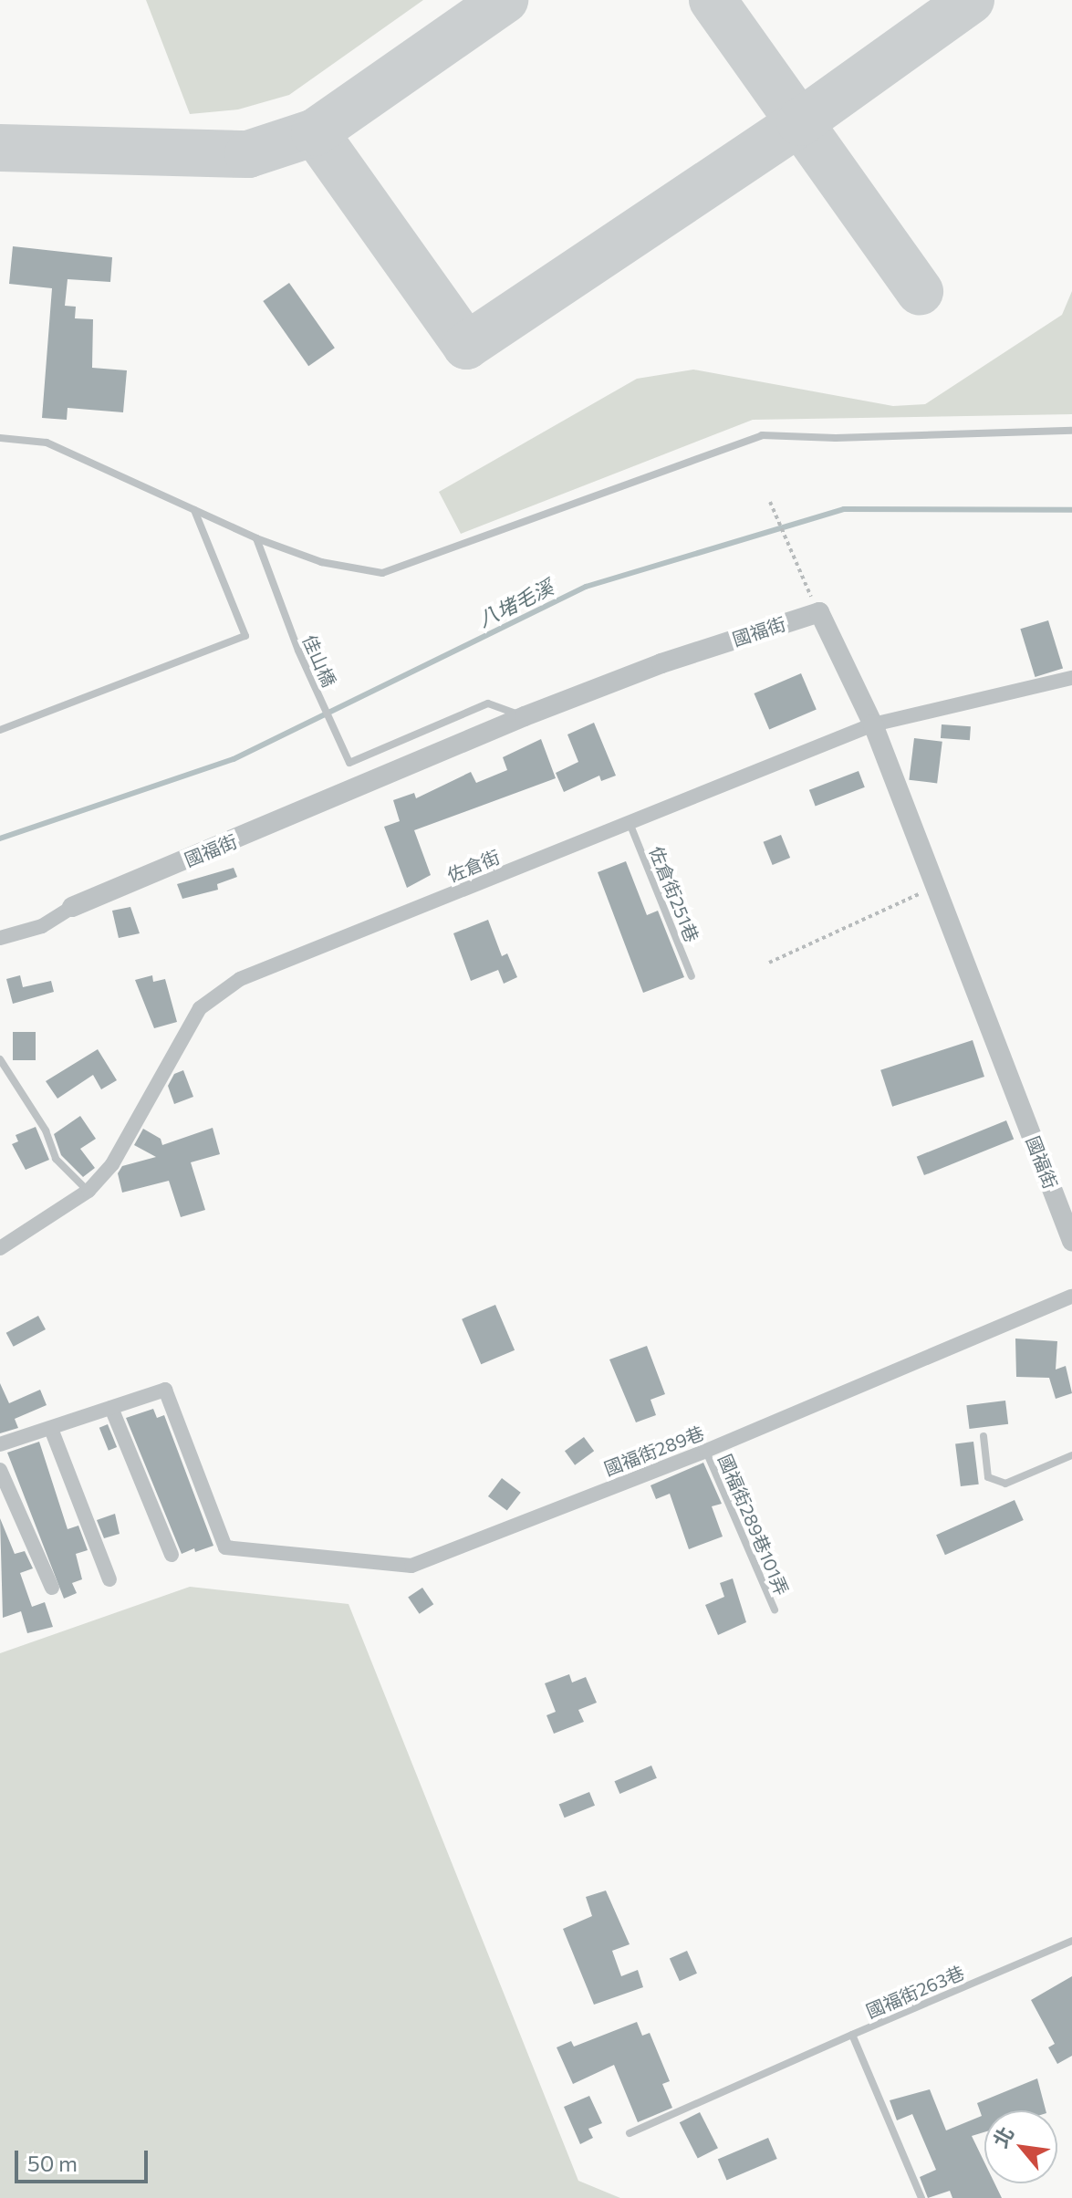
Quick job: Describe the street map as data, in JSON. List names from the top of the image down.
{
  "streets": {
    "street": ["國福街", "佐倉街", "國福街289巷"],
    "lane": [
      "佳山橋",
      "佐倉街251巷",
      "國福街289巷101弄",
      "國福街263巷"
    ]
  },
  "crossings": [
    ["國福街", "佳山橋"],
    ["國福街", "佐倉街"],
    ["佐倉街", "佐倉街251巷"],
    ["國福街289巷", "國福街289巷101弄"]
  ],
  "water": ["八堵毛溪"],
  "scale_bar": "50 m",
  "north": "top left"
}
